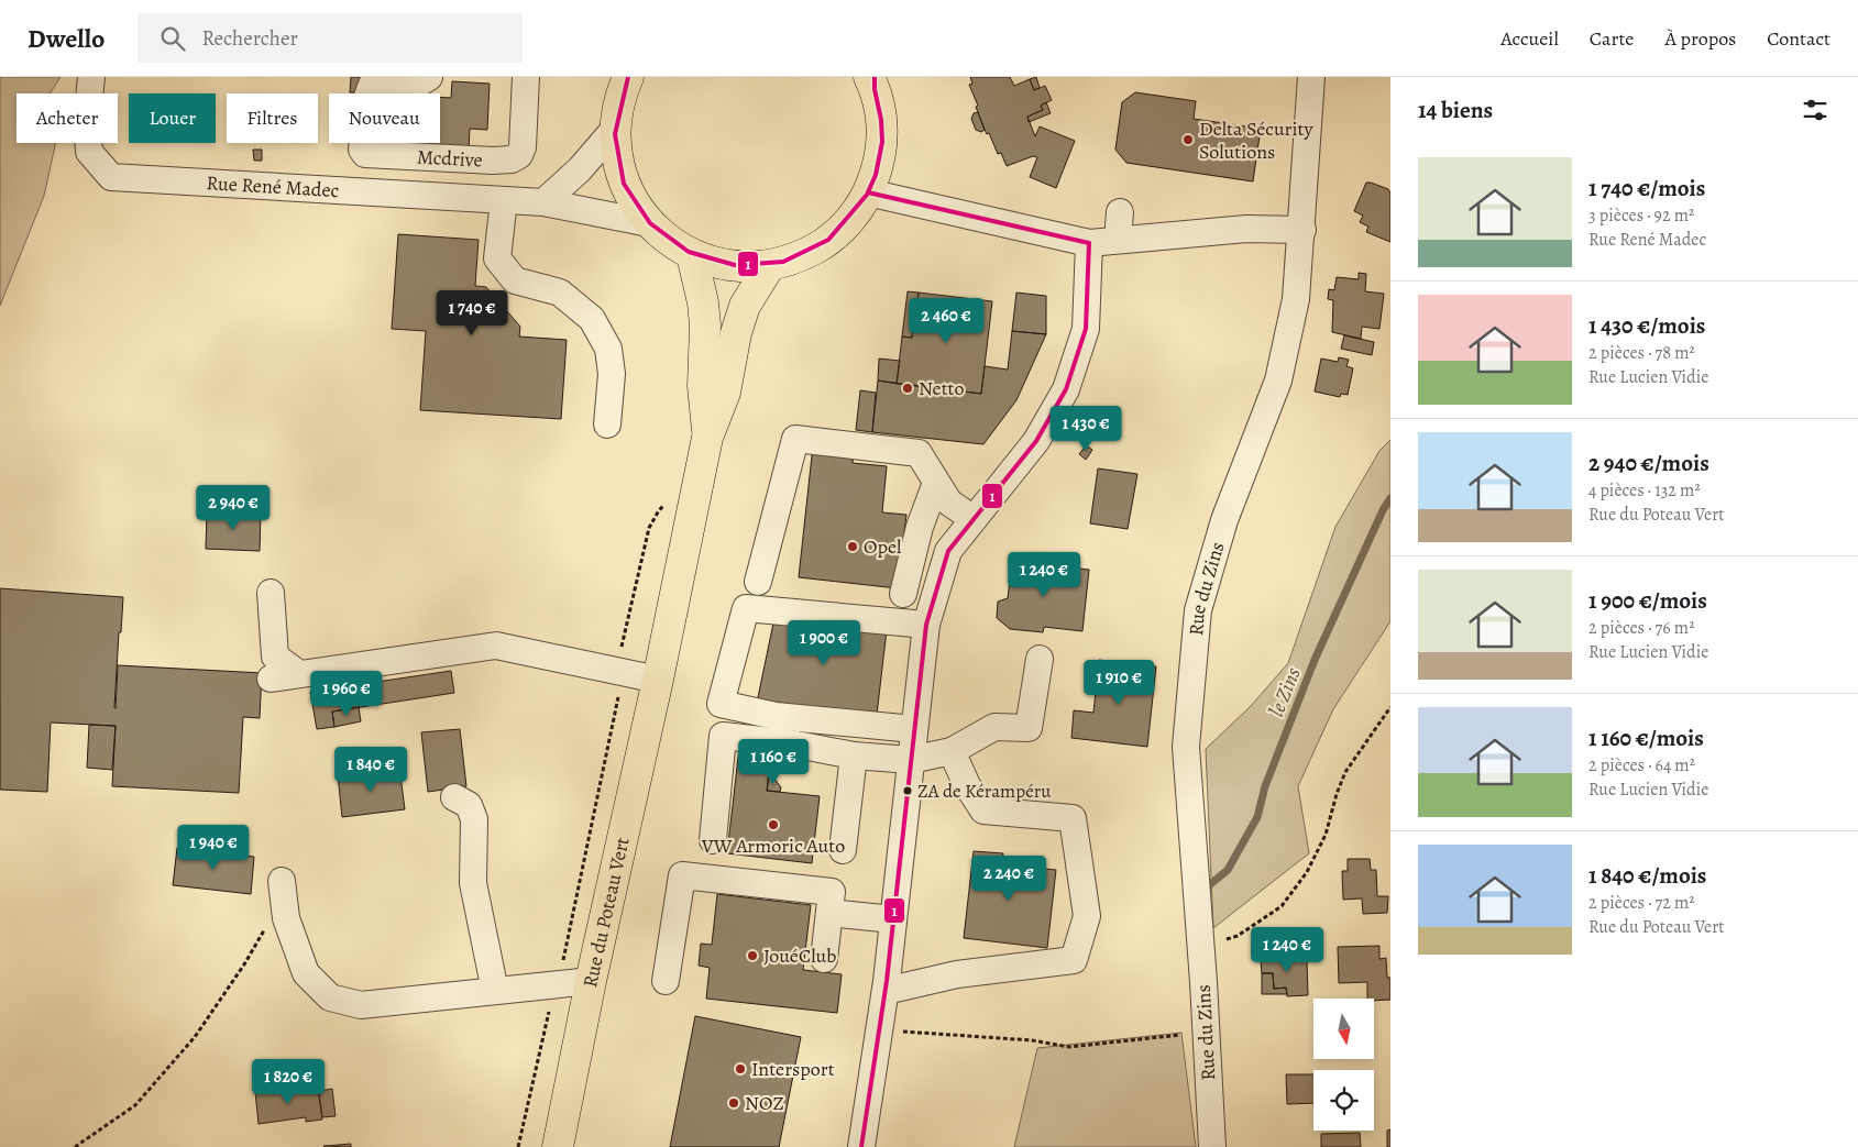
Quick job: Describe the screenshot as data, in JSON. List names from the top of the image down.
{
  "streets": {
    "main road": ["Rue du Poteau Vert"],
    "street": ["Mcdrive", "Rue René Madec", "Rue du Zins"]
  },
  "water": ["le Zins"],
  "places": [
    "Delta Sécurity Solutions",
    "Netto",
    "Opel",
    "ZA de Kérampéru",
    "VW Armoric Auto",
    "JouéClub",
    "Intersport",
    "NOZ"
  ],
  "lines": ["transit line 1"],
  "north": "bottom",
  "page": {
    "header": "Dwello",
    "search": "Rechercher",
    "nav": [
      "Accueil",
      "Carte",
      "À propos",
      "Contact"
    ],
    "heading": "14 biens",
    "chip": [
      "Acheter",
      "Louer",
      "Filtres",
      "Nouveau"
    ],
    "list": [
      {
        "name": "1 740 €/mois",
        "note": "3 pièces · 92 m² · Rue René Madec"
      },
      {
        "name": "1 430 €/mois",
        "note": "2 pièces · 78 m² · Rue Lucien Vidie"
      },
      {
        "name": "2 940 €/mois",
        "note": "4 pièces · 132 m² · Rue du Poteau Vert"
      },
      {
        "name": "1 900 €/mois",
        "note": "2 pièces · 76 m² · Rue Lucien Vidie"
      },
      {
        "name": "1 160 €/mois",
        "note": "2 pièces · 64 m² · Rue Lucien Vidie"
      },
      {
        "name": "1 840 €/mois",
        "note": "2 pièces · 72 m² · Rue du Poteau Vert"
      }
    ],
    "price": [
      "1 740 €",
      "2 460 €",
      "1 430 €",
      "2 940 €",
      "1 240 €",
      "1 900 €",
      "1 910 €",
      "1 960 €",
      "1 160 €",
      "1 840 €",
      "1 940 €",
      "2 240 €",
      "1 240 €",
      "1 820 €"
    ]
  }
}
